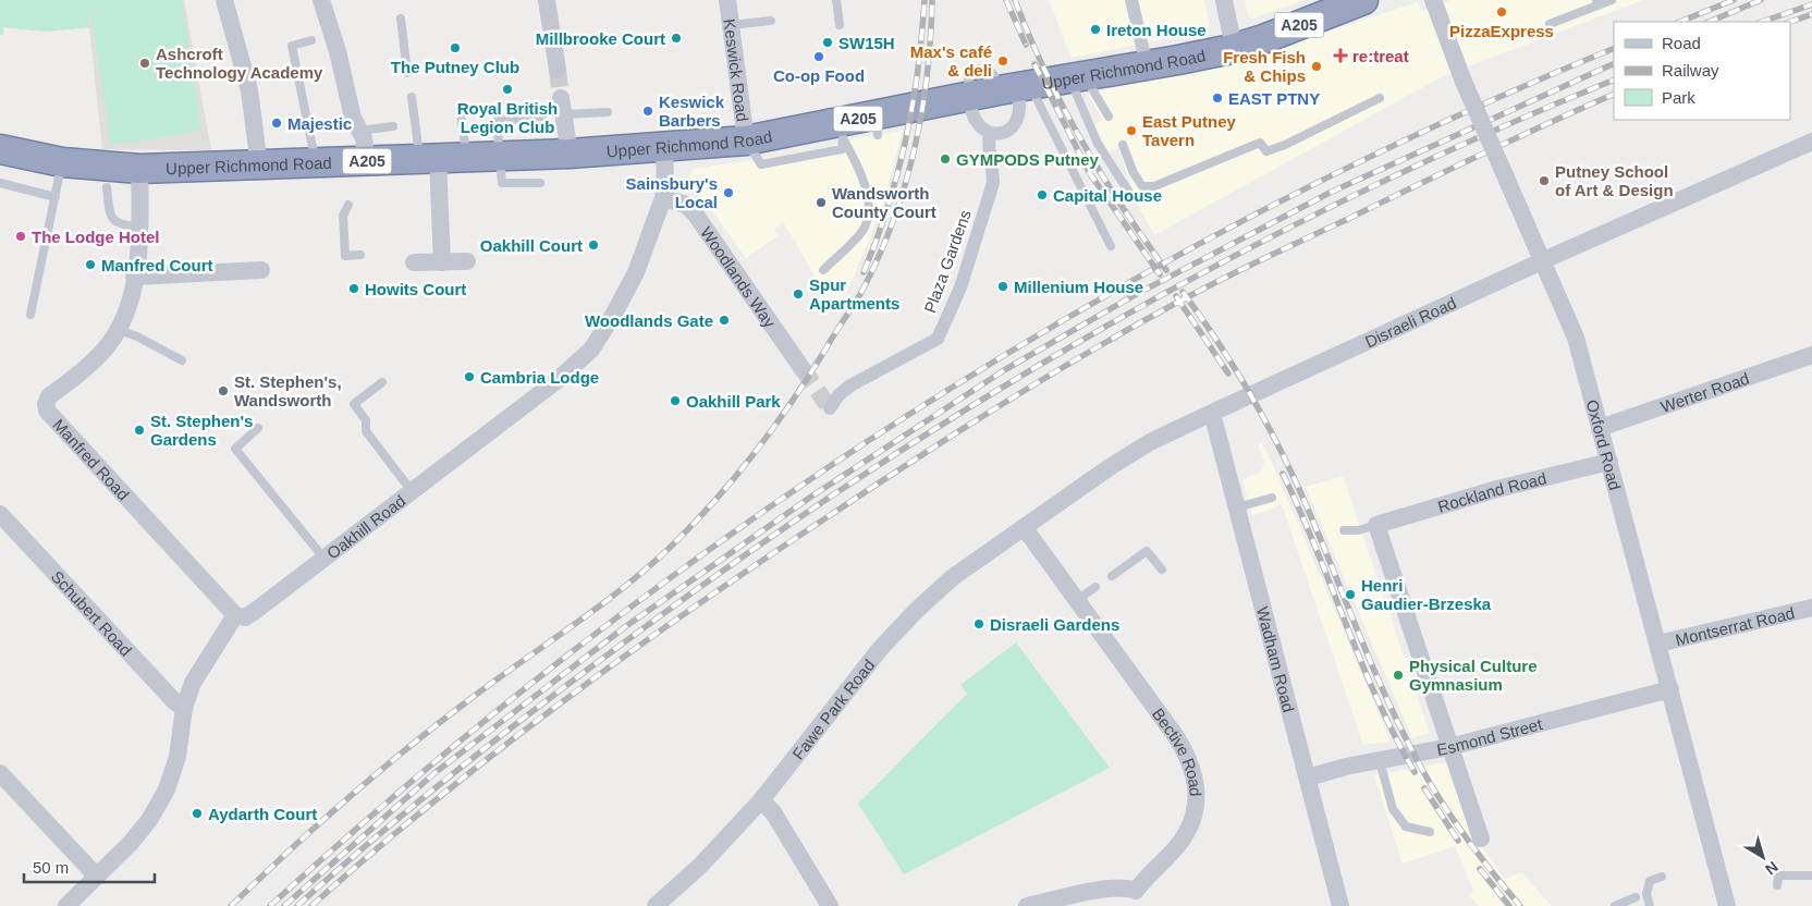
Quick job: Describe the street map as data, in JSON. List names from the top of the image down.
{
  "streets": {
    "highway": ["A205", "Upper Richmond Road"],
    "street": [
      "Keswick Road",
      "Plaza Gardens",
      "Woodlands Way",
      "Disraeli Road",
      "Werter Road",
      "Oxford Road",
      "Manfred Road",
      "Rockland Road",
      "Oakhill Road",
      "Schubert Road",
      "Montserrat Road",
      "Wadham Road",
      "Fawe Park Road",
      "Esmond Street",
      "Bective Road"
    ]
  },
  "crossings": [
    ["Upper Richmond Road", "Keswick Road"],
    ["Upper Richmond Road", "Plaza Gardens"],
    ["Upper Richmond Road", "Manfred Road"],
    ["Upper Richmond Road", "Oakhill Road"],
    ["Woodlands Way", "Oakhill Road"],
    ["Disraeli Road", "Oxford Road"],
    ["Disraeli Road", "Wadham Road"],
    ["Disraeli Road", "Fawe Park Road"],
    ["Disraeli Road", "Bective Road"],
    ["Werter Road", "Oxford Road"],
    ["Oxford Road", "Rockland Road"],
    ["Oxford Road", "Montserrat Road"],
    ["Oxford Road", "Esmond Street"],
    ["Manfred Road", "Oakhill Road"],
    ["Wadham Road", "Esmond Street"],
    ["Fawe Park Road", "Bective Road"]
  ],
  "places": {
    "other": [
      "PizzaExpress",
      "Ireton House",
      "Millbrooke Court",
      "SW15H",
      "The Putney Club",
      "Co-op Food",
      "Max's café & deli",
      "Ashcroft Technology Academy",
      "Fresh Fish & Chips",
      "Royal British Legion Club",
      "EAST PTNY",
      "Keswick Barbers",
      "Majestic",
      "East Putney Tavern",
      "GYMPODS Putney",
      "Putney School of Art & Design",
      "Sainsbury's Local",
      "Capital House",
      "Wandsworth County Court",
      "The Lodge Hotel",
      "Oakhill Court",
      "Manfred Court",
      "Millenium House",
      "Howits Court",
      "Spur Apartments",
      "Woodlands Gate",
      "Cambria Lodge",
      "St. Stephen's, Wandsworth",
      "Oakhill Park",
      "St. Stephen's Gardens",
      "Henri Gaudier-Brzeska",
      "Disraeli Gardens",
      "Physical Culture Gymnasium",
      "Aydarth Court"
    ],
    "health": ["re:treat"]
  },
  "legend": ["Road", "Railway", "Park"],
  "scale_bar": "50 m",
  "north": "bottom right"
}
